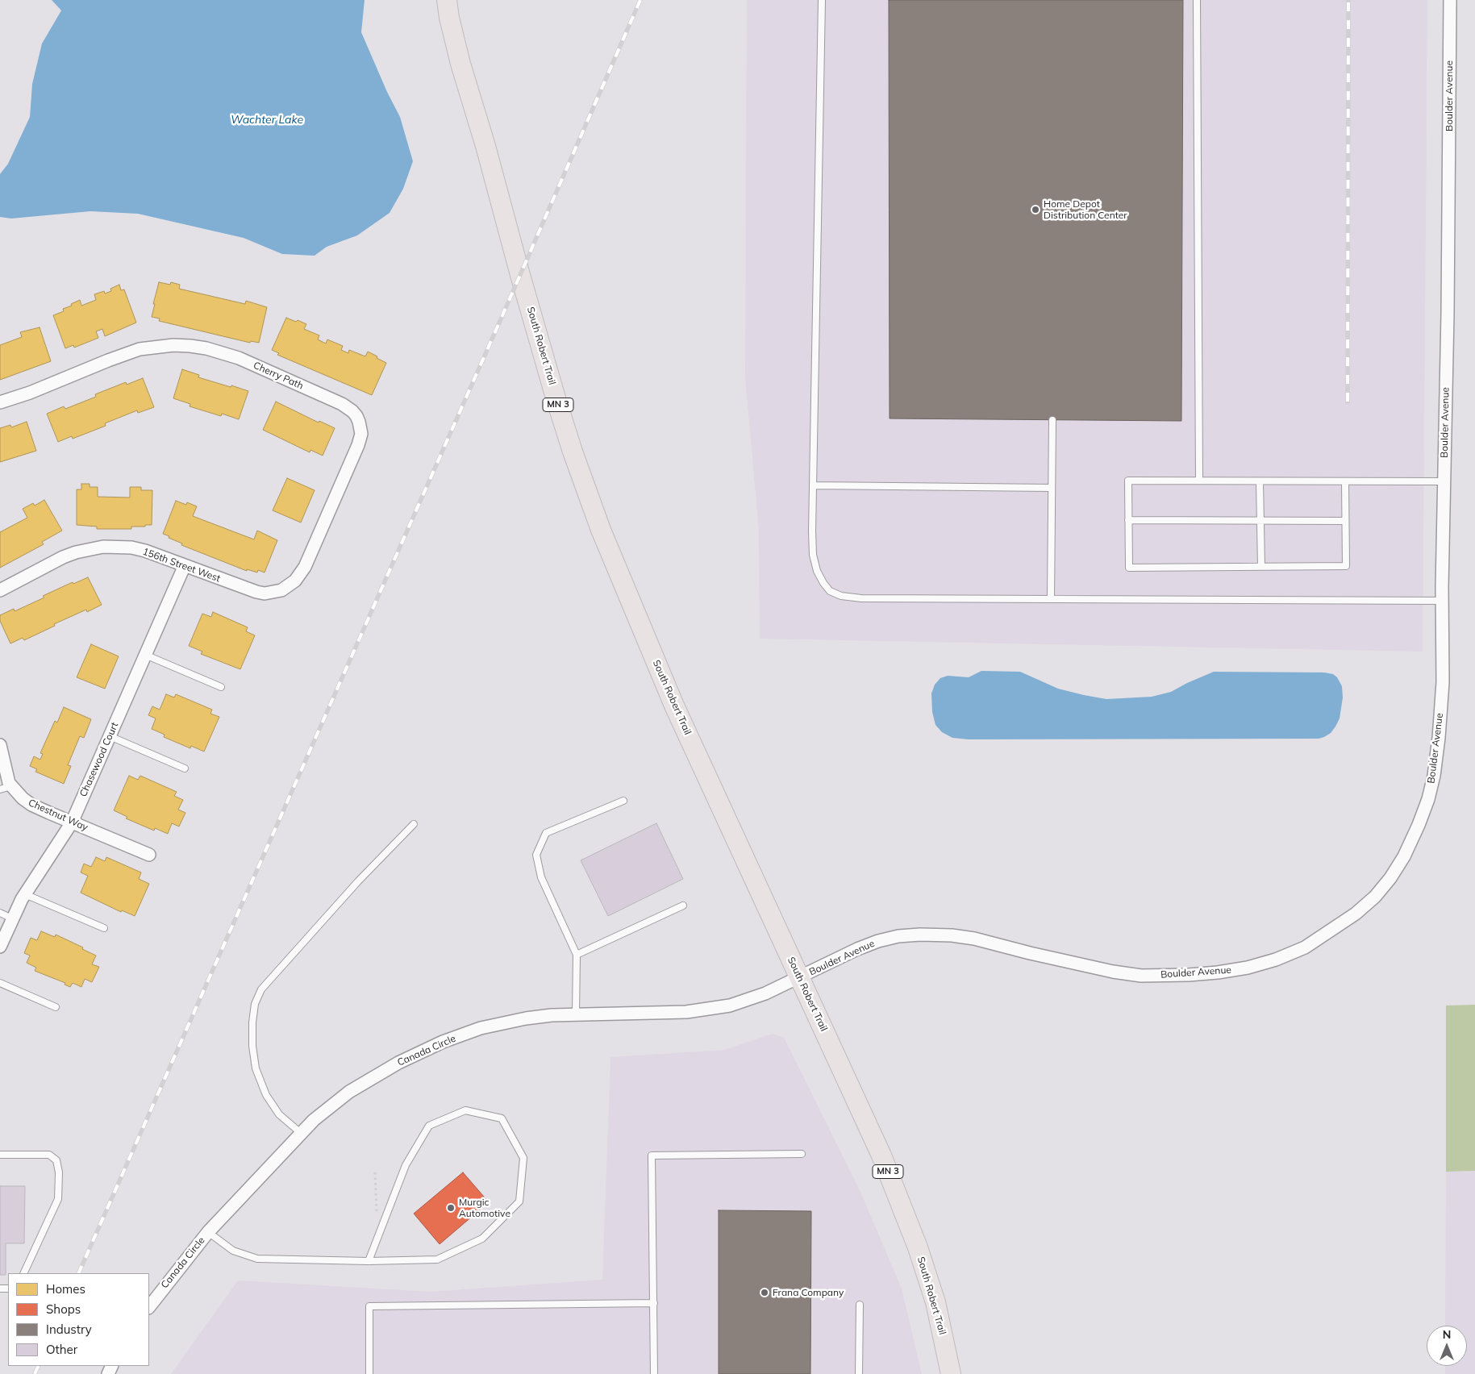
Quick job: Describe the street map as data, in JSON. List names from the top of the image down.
{
  "streets": {
    "main road": ["South Robert Trail", "MN 3"],
    "street": [
      "Boulder Avenue",
      "Cherry Path",
      "156th Street West",
      "Chasewood Court",
      "Chestnut Way",
      "Canada Circle"
    ]
  },
  "crossings": [
    ["Boulder Avenue", "South Robert Trail"],
    ["Boulder Avenue", "Canada Circle"],
    ["South Robert Trail", "Canada Circle"],
    ["Cherry Path", "156th Street West"],
    ["156th Street West", "Chasewood Court"],
    ["Chasewood Court", "Chestnut Way"]
  ],
  "water": ["Wachter Lake"],
  "places": ["Home Depot Distribution Center", "Murgic Automotive", "Frana Company"],
  "legend": [
    "Homes",
    "Shops",
    "Industry",
    "Other"
  ],
  "north": "top"
}
